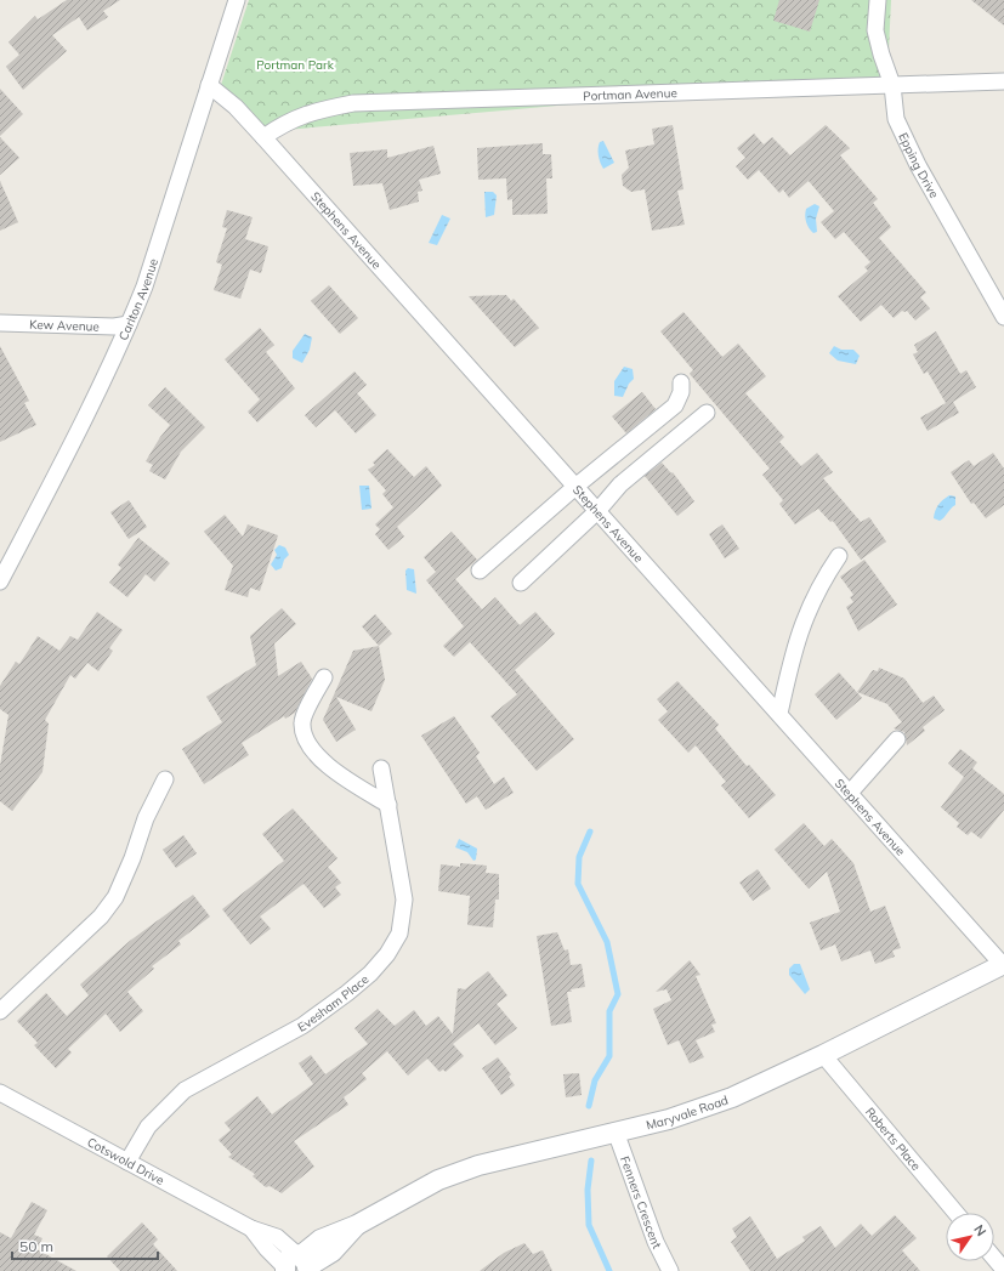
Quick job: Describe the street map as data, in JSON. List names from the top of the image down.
{
  "streets": {
    "street": [
      "Portman Avenue",
      "Epping Drive",
      "Stephens Avenue",
      "Carlton Avenue",
      "Kew Avenue",
      "Evesham Place",
      "Maryvale Road",
      "Roberts Place",
      "Cotswold Drive",
      "Fenners Crescent"
    ]
  },
  "crossings": [
    ["Portman Avenue", "Epping Drive"],
    ["Portman Avenue", "Stephens Avenue"],
    ["Stephens Avenue", "Carlton Avenue"],
    ["Stephens Avenue", "Maryvale Road"],
    ["Carlton Avenue", "Kew Avenue"],
    ["Evesham Place", "Cotswold Drive"],
    ["Maryvale Road", "Roberts Place"],
    ["Maryvale Road", "Cotswold Drive"],
    ["Maryvale Road", "Fenners Crescent"]
  ],
  "parks": ["Portman Park"],
  "scale_bar": "50 m",
  "north": "top right"
}
